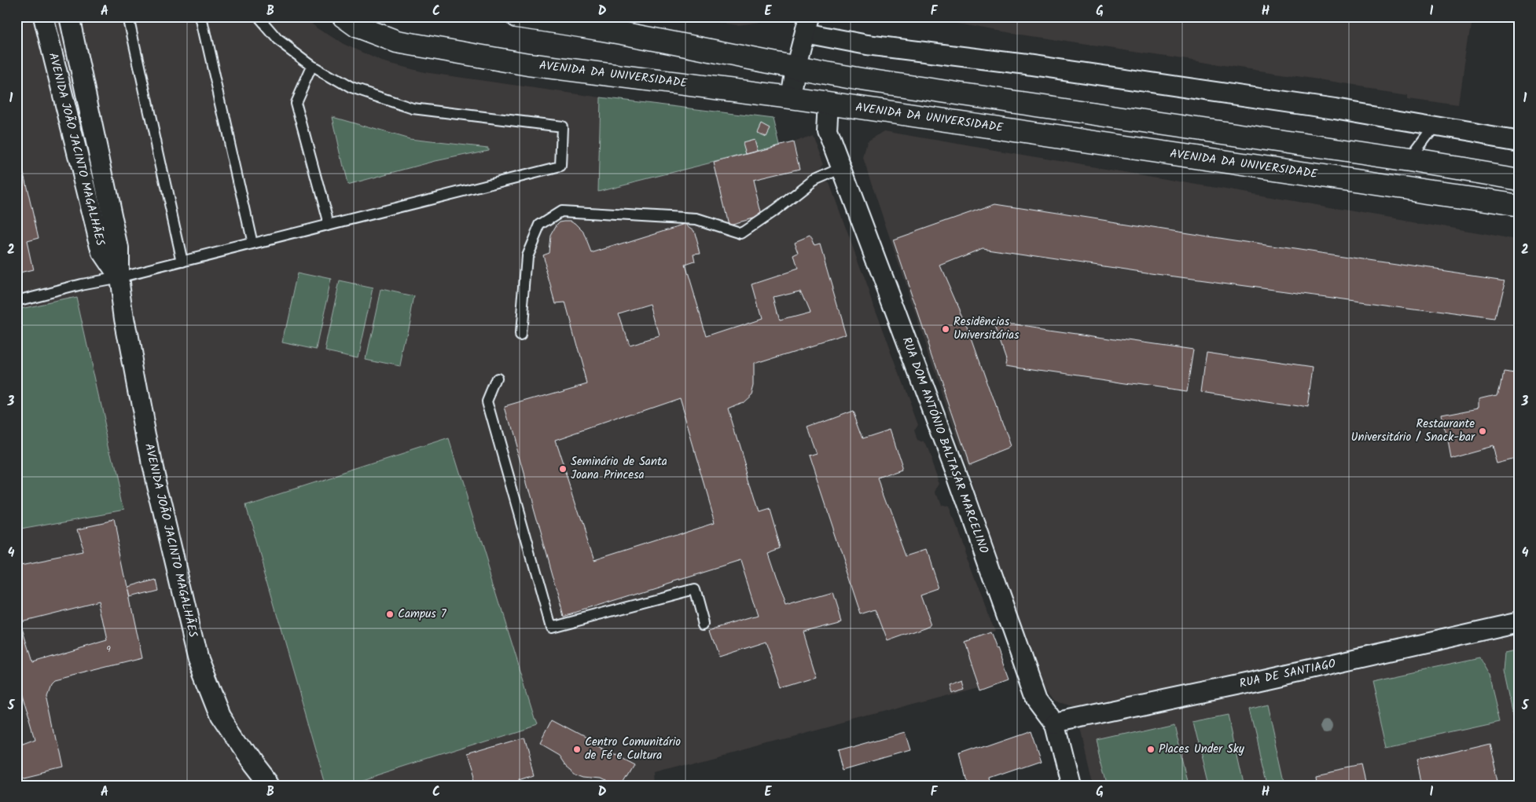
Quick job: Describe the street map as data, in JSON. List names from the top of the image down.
{
  "streets": {
    "main road": ["AVENIDA DA UNIVERSIDADE"],
    "street": ["AVENIDA JOÃO JACINTO MAGALHÃES", "RUA DOM ANTÓNIO BALTASAR MARCELINO", "RUA DE SANTIAGO"]
  },
  "crossings": [
    ["AVENIDA DA UNIVERSIDADE", "RUA DOM ANTÓNIO BALTASAR MARCELINO"],
    ["RUA DOM ANTÓNIO BALTASAR MARCELINO", "RUA DE SANTIAGO"]
  ],
  "places": [
    "Residências Universitárias",
    "Restaurante Universitário / Snack-bar",
    "Seminário de Santa Joana Princesa",
    "Campus 7",
    "Centro Comunitário de Fé e Cultura",
    "Places Under Sky"
  ],
  "house_numbers": ["9"],
  "grid": {
    "columns": [
      "A",
      "B",
      "C",
      "D",
      "E",
      "F",
      "G",
      "H",
      "I"
    ],
    "rows": [
      "1",
      "2",
      "3",
      "4",
      "5"
    ]
  }
}
